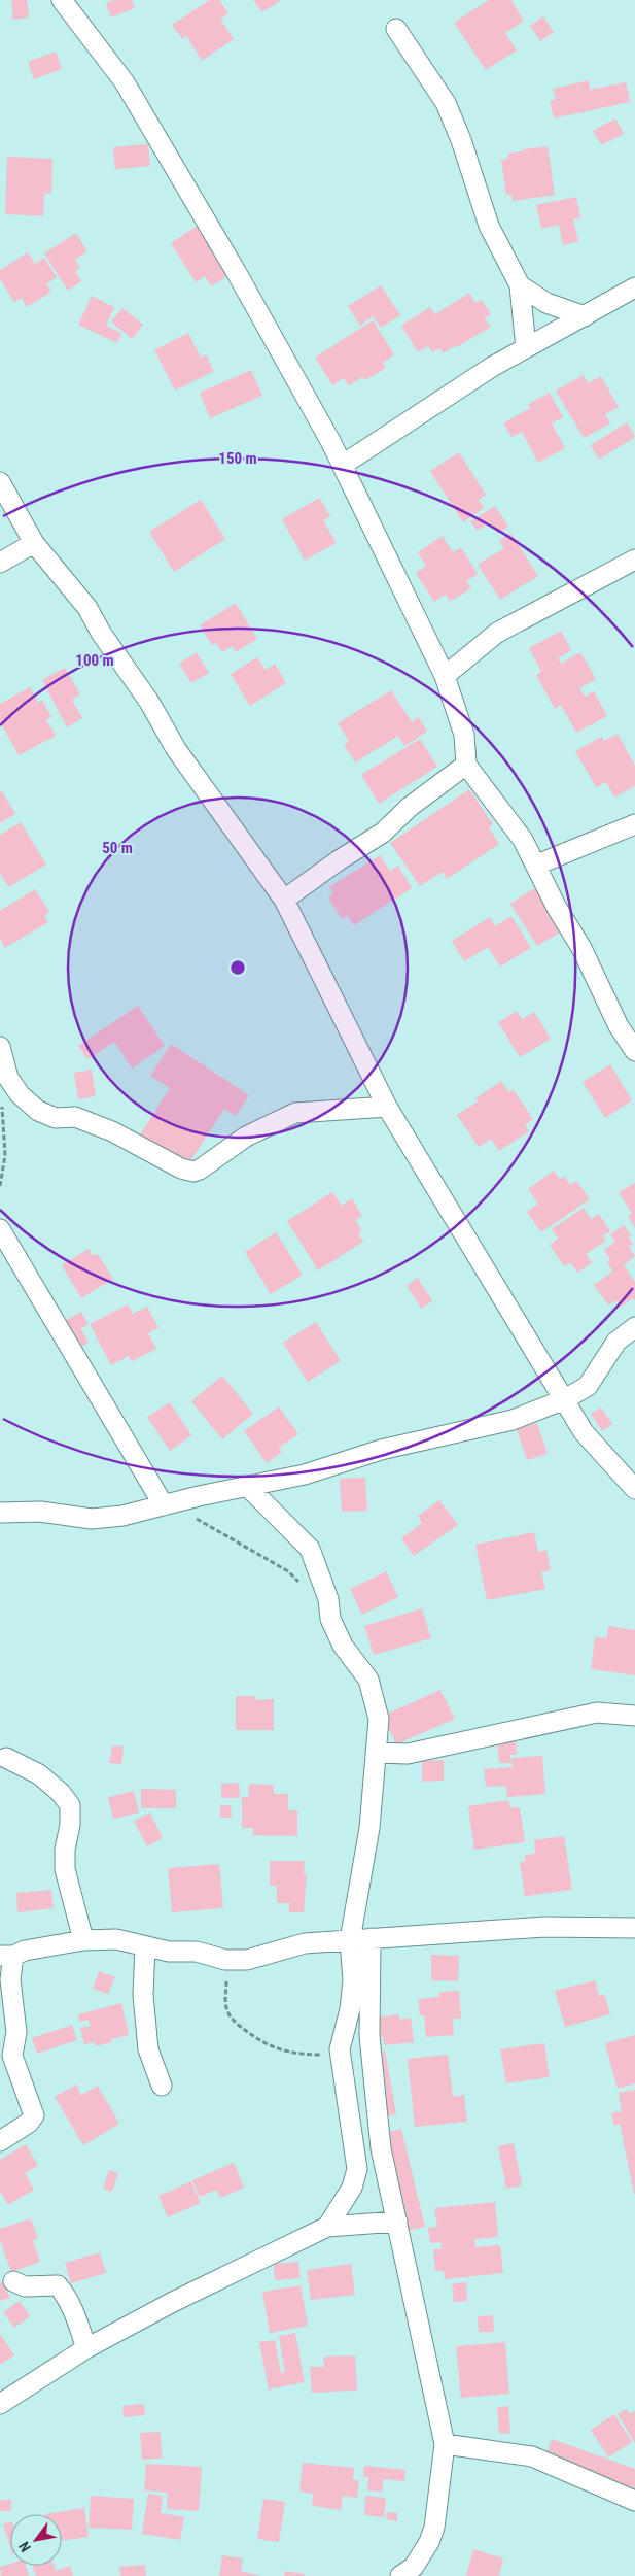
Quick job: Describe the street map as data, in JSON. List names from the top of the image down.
{
  "north": "bottom left",
  "rings": ["150 m", "100 m", "50 m"]
}
